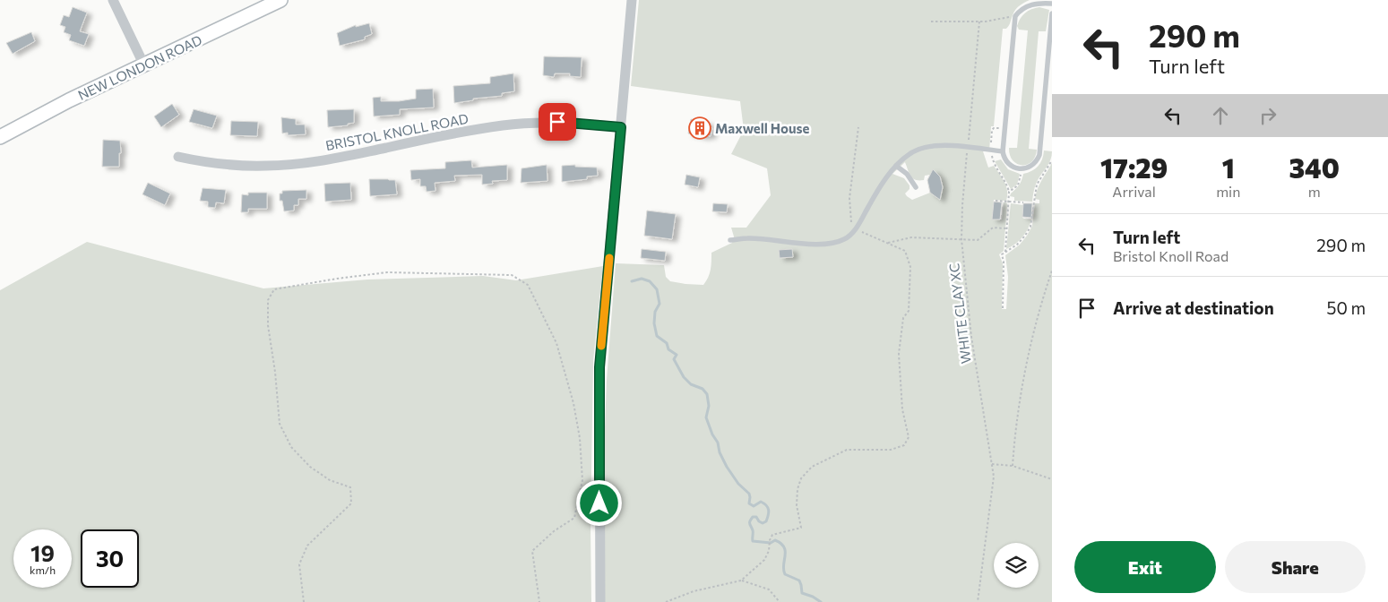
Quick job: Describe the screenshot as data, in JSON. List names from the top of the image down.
{
  "streets": {
    "main road": ["NEW LONDON ROAD"],
    "street": ["BRISTOL KNOLL ROAD"],
    "path": ["WHITE CLAY XC"]
  },
  "places": {
    "building": ["Maxwell House"]
  },
  "page": {
    "turn": ["290 m", "Turn left"],
    "eta": [
      "17:29",
      "Arrival",
      "1",
      "min",
      "340",
      "m"
    ],
    "list": [
      {
        "name": "Turn left",
        "note": "Bristol Knoll Road",
        "value": "290 m"
      },
      {
        "name": "Arrive at destination",
        "value": "50 m"
      }
    ],
    "speed": "19 km/h",
    "limit": "30",
    "buttons": ["Exit", "Share"]
  }
}
